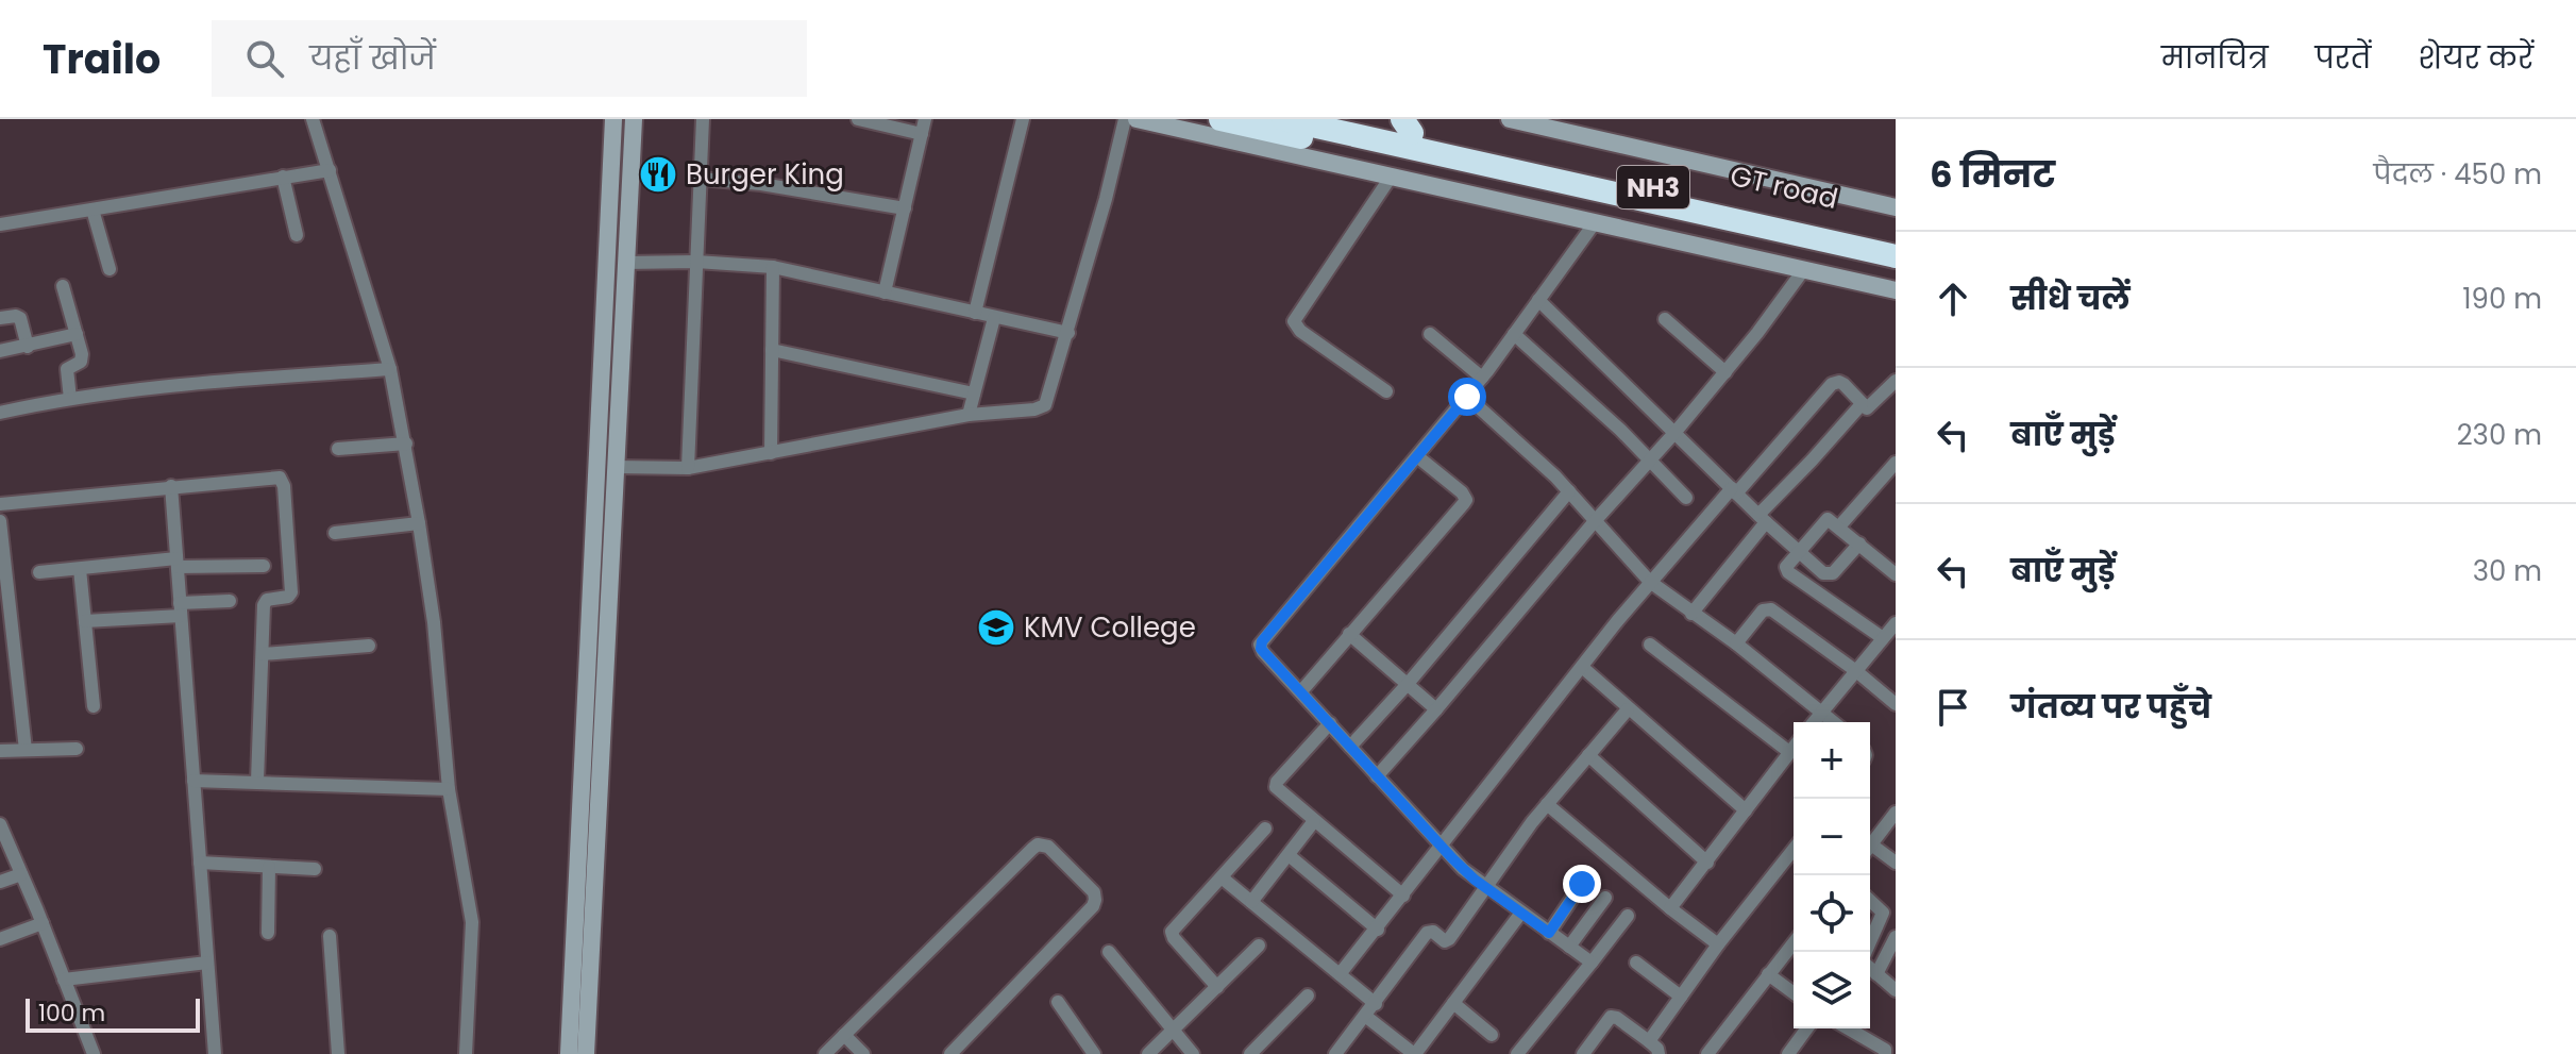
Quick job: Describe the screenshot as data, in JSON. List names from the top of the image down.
{
  "streets": {
    "highway": ["NH3", "GT road"]
  },
  "crossings": [
    ["NH3", "GT road"]
  ],
  "places": {
    "restaurant": ["Burger King"],
    "school or university": ["KMV College"]
  },
  "scale_bar": "100 m",
  "page": {
    "header": "Trailo",
    "search": "यहाँ खोजें",
    "nav": ["मानचित्र", "परतें", "शेयर करें"],
    "heading": ["6 मिनट", "पैदल · 450 m"],
    "list": [
      ["सीधे चलें", "190 m"],
      ["बाएँ मुड़ें", "230 m"],
      ["बाएँ मुड़ें", "30 m"],
      "गंतव्य पर पहुँचे"
    ],
    "map_buttons": ["+", "−"],
    "scale": "100 m"
  }
}
